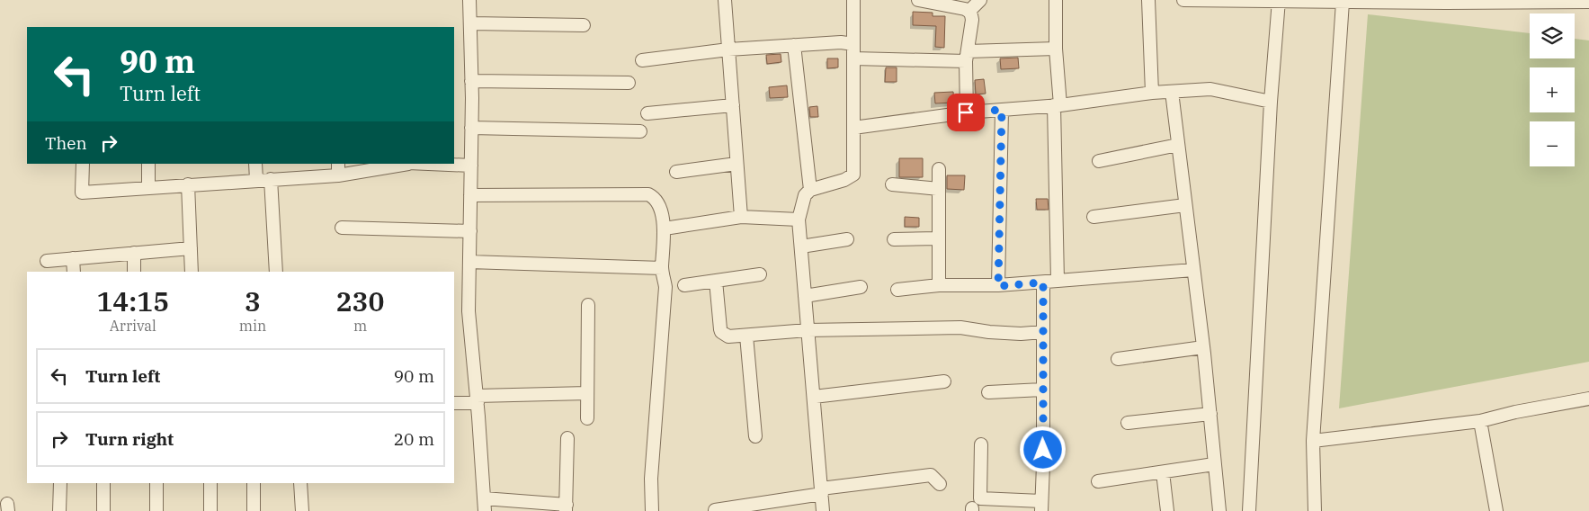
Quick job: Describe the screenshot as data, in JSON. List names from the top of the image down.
{
  "page": {
    "map_buttons": ["+", "−"],
    "turn": ["90 m", "Turn left"],
    "then": "Then",
    "eta": [
      "14:15",
      "Arrival",
      "3",
      "min",
      "230",
      "m"
    ],
    "list": [
      {
        "name": "Turn left",
        "value": "90 m"
      },
      {
        "name": "Turn right",
        "value": "20 m"
      }
    ]
  }
}
